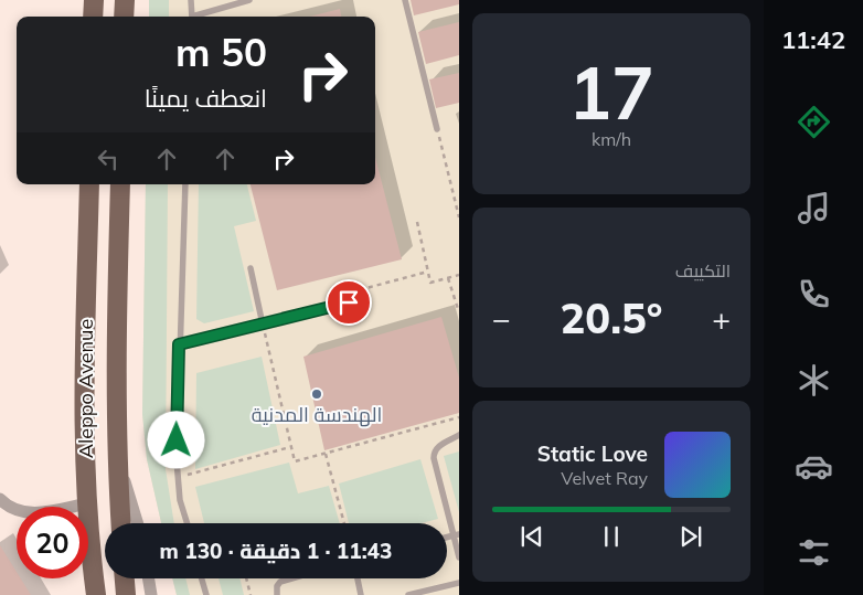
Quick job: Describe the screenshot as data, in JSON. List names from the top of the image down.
{
  "streets": {
    "main road": ["Aleppo Avenue"]
  },
  "places": ["الهندسة المدنية"],
  "page": {
    "tabs": "11:42",
    "tile": [
      ["17", "km/h"],
      "التكييف"
    ],
    "turn": ["50 m", "انعطف يمينًا"],
    "heat": ["−", "20.5°", "+"],
    "song": ["Static Love", "Velvet Ray"],
    "limit": "20",
    "trip": "11:43 · 1 دقيقة · 130 m"
  }
}
